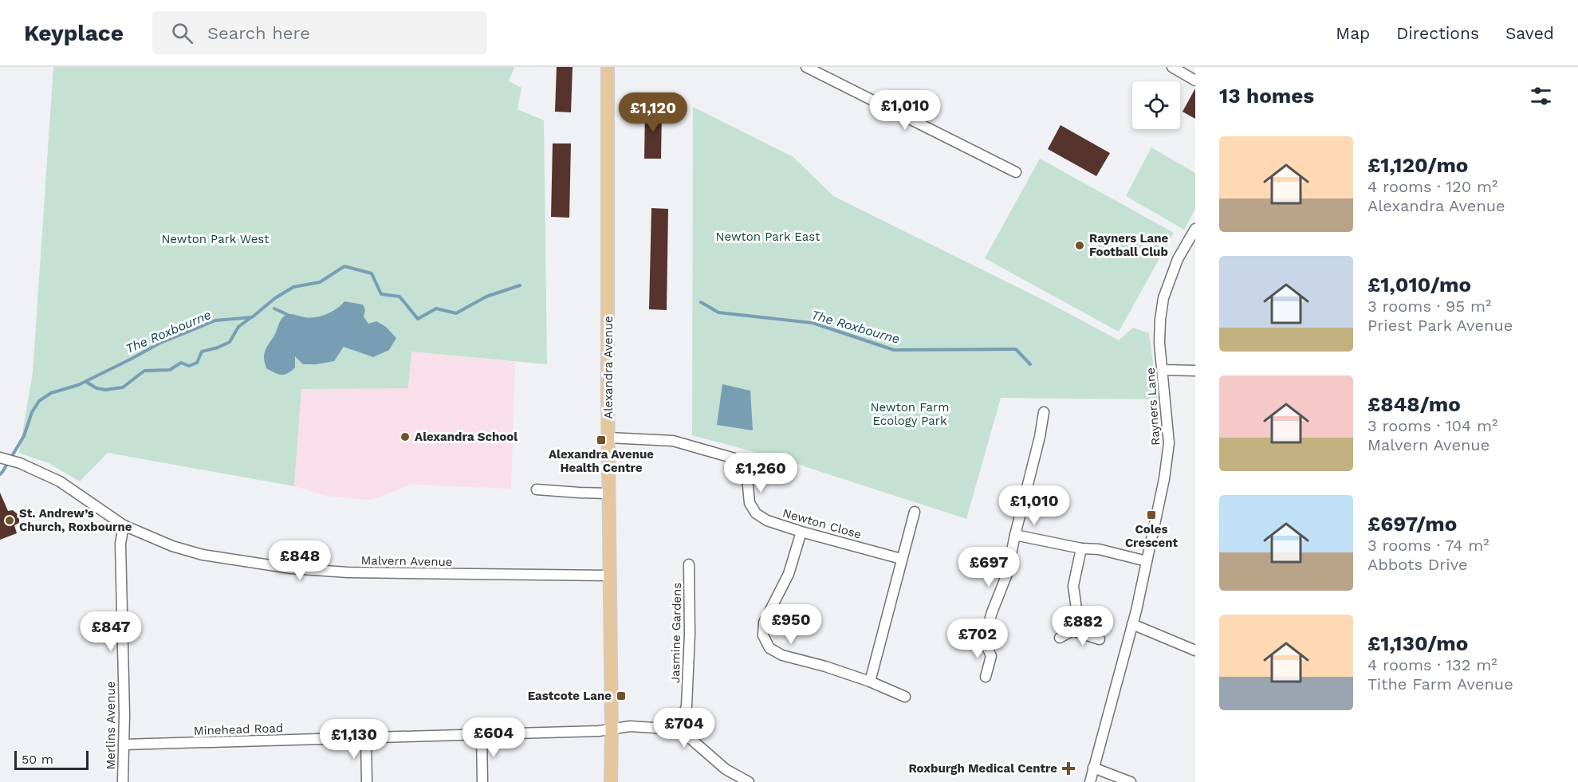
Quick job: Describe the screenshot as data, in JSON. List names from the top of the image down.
{
  "streets": {
    "main road": ["Alexandra Avenue"],
    "street": [
      "Rayners Lane",
      "Newton Close",
      "Malvern Avenue",
      "Jasmine Gardens",
      "Merlins Avenue",
      "Minehead Road"
    ]
  },
  "crossings": [
    ["Alexandra Avenue", "Newton Close"],
    ["Alexandra Avenue", "Malvern Avenue"],
    ["Alexandra Avenue", "Minehead Road"],
    ["Malvern Avenue", "Merlins Avenue"],
    ["Jasmine Gardens", "Minehead Road"],
    ["Merlins Avenue", "Minehead Road"]
  ],
  "water": ["The Roxbourne"],
  "parks": ["Newton Park East", "Newton Park West", "Newton Farm Ecology Park"],
  "places": {
    "other": ["Rayners Lane Football Club", "Alexandra School", "St. Andrew’s Church, Roxbourne"],
    "transit": ["Alexandra Avenue Health Centre", "Coles Crescent", "Eastcote Lane"],
    "health": ["Roxburgh Medical Centre"]
  },
  "scale_bar": "50 m",
  "page": {
    "header": "Keyplace",
    "search": "Search here",
    "nav": ["Map", "Directions", "Saved"],
    "heading": "13 homes",
    "price": [
      "£1,010",
      "£1,120",
      "£1,260",
      "£1,010",
      "£848",
      "£697",
      "£950",
      "£882",
      "£847",
      "£702",
      "£704",
      "£604",
      "£1,130"
    ],
    "list": [
      {
        "name": "£1,120/mo",
        "note": "4 rooms · 120 m² · Alexandra Avenue"
      },
      {
        "name": "£1,010/mo",
        "note": "3 rooms · 95 m² · Priest Park Avenue"
      },
      {
        "name": "£848/mo",
        "note": "3 rooms · 104 m² · Malvern Avenue"
      },
      {
        "name": "£697/mo",
        "note": "3 rooms · 74 m² · Abbots Drive"
      },
      {
        "name": "£1,130/mo",
        "note": "4 rooms · 132 m² · Tithe Farm Avenue"
      }
    ],
    "scale": "50 m"
  }
}
